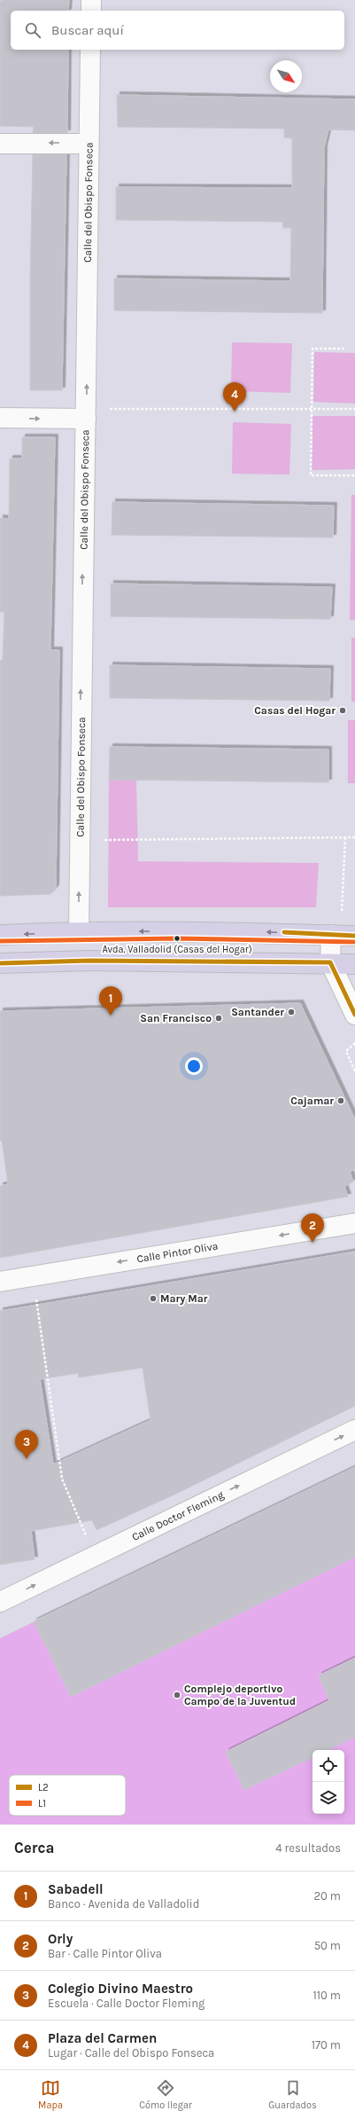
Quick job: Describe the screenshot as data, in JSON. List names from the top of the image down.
{
  "streets": {
    "street": ["Calle del Obispo Fonseca", "Calle Pintor Oliva", "Calle Doctor Fleming"]
  },
  "one_way": ["Calle del Obispo Fonseca", "Calle Pintor Oliva", "Calle Doctor Fleming"],
  "places": [
    "Casas del Hogar",
    "Avda. Valladolid (Casas del Hogar)",
    "Santander",
    "San Francisco",
    "Cajamar",
    "Mary Mar",
    "Complejo deportivo Campo de la Juventud"
  ],
  "lines": ["transit line L2", "transit line L1"],
  "legend": ["L2", "L1"],
  "north": "bottom right",
  "page": {
    "search": "Buscar aquí",
    "pins": [
      "4",
      "1",
      "2",
      "3"
    ],
    "heading": ["Cerca", "4 resultados"],
    "list": [
      {
        "mark": "1",
        "name": "Sabadell",
        "note": "Banco · Avenida de Valladolid",
        "value": "20 m"
      },
      {
        "mark": "2",
        "name": "Orly",
        "note": "Bar · Calle Pintor Oliva",
        "value": "50 m"
      },
      {
        "mark": "3",
        "name": "Colegio Divino Maestro",
        "note": "Escuela · Calle Doctor Fleming",
        "value": "110 m"
      },
      {
        "mark": "4",
        "name": "Plaza del Carmen",
        "note": "Lugar · Calle del Obispo Fonseca",
        "value": "170 m"
      }
    ],
    "nav": ["Mapa", "Cómo llegar", "Guardados"]
  }
}
